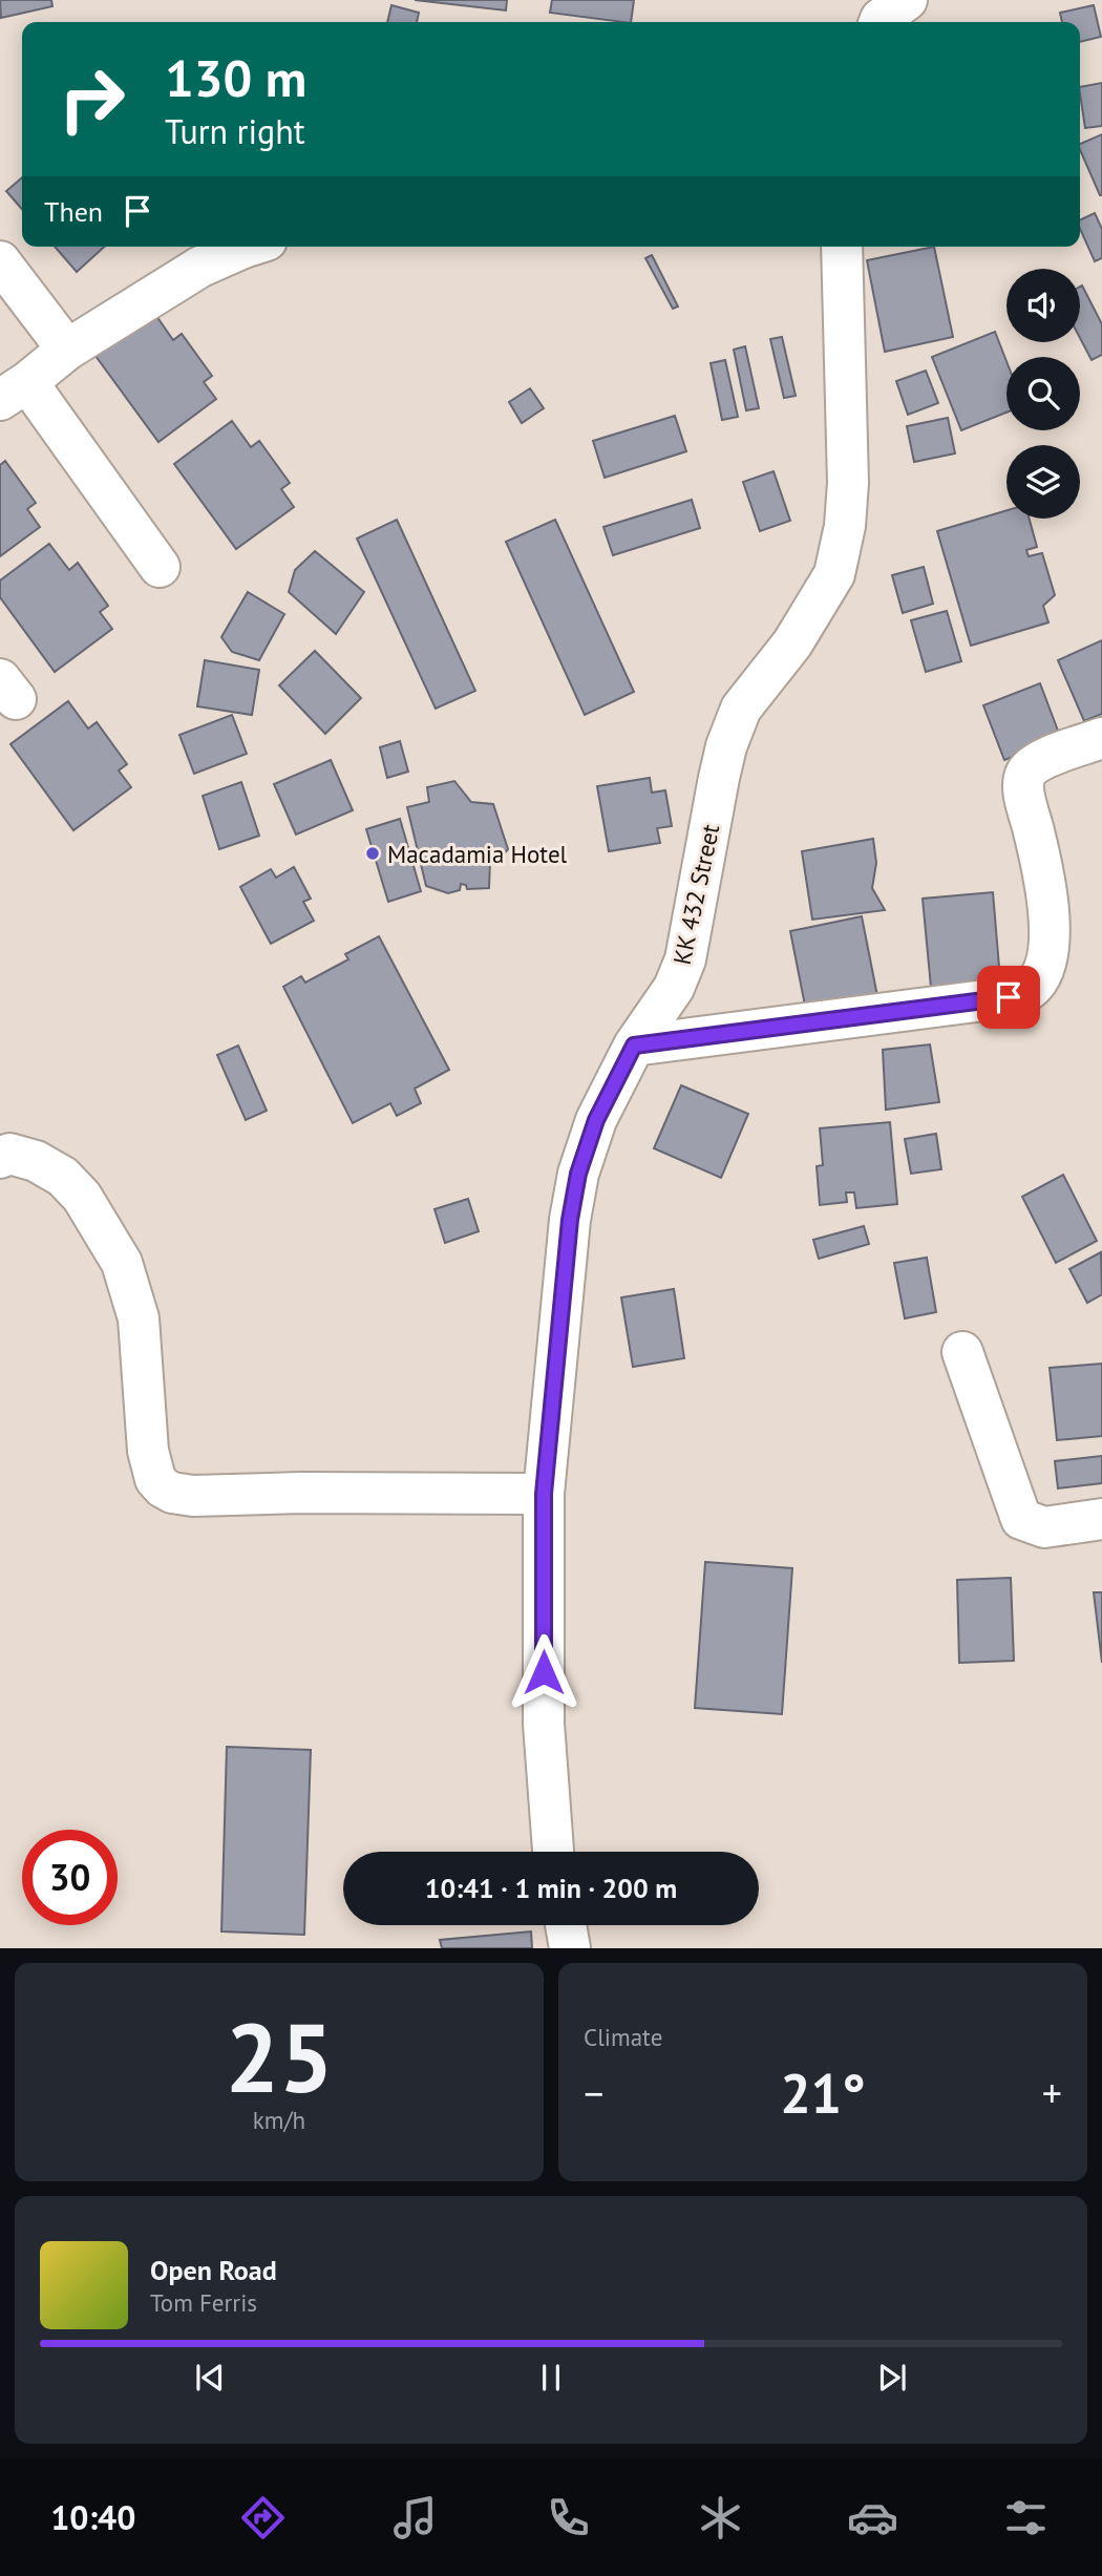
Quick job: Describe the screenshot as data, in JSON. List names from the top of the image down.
{
  "streets": {
    "street": ["KK 432 Street"]
  },
  "places": ["Macadamia Hotel"],
  "page": {
    "turn": ["130 m", "Turn right"],
    "then": "Then",
    "limit": "30",
    "trip": "10:41 · 1 min · 200 m",
    "tile": [
      ["25", "km/h"],
      "Climate"
    ],
    "heat": ["−", "21°", "+"],
    "song": ["Open Road", "Tom Ferris"],
    "tabs": "10:40"
  }
}
